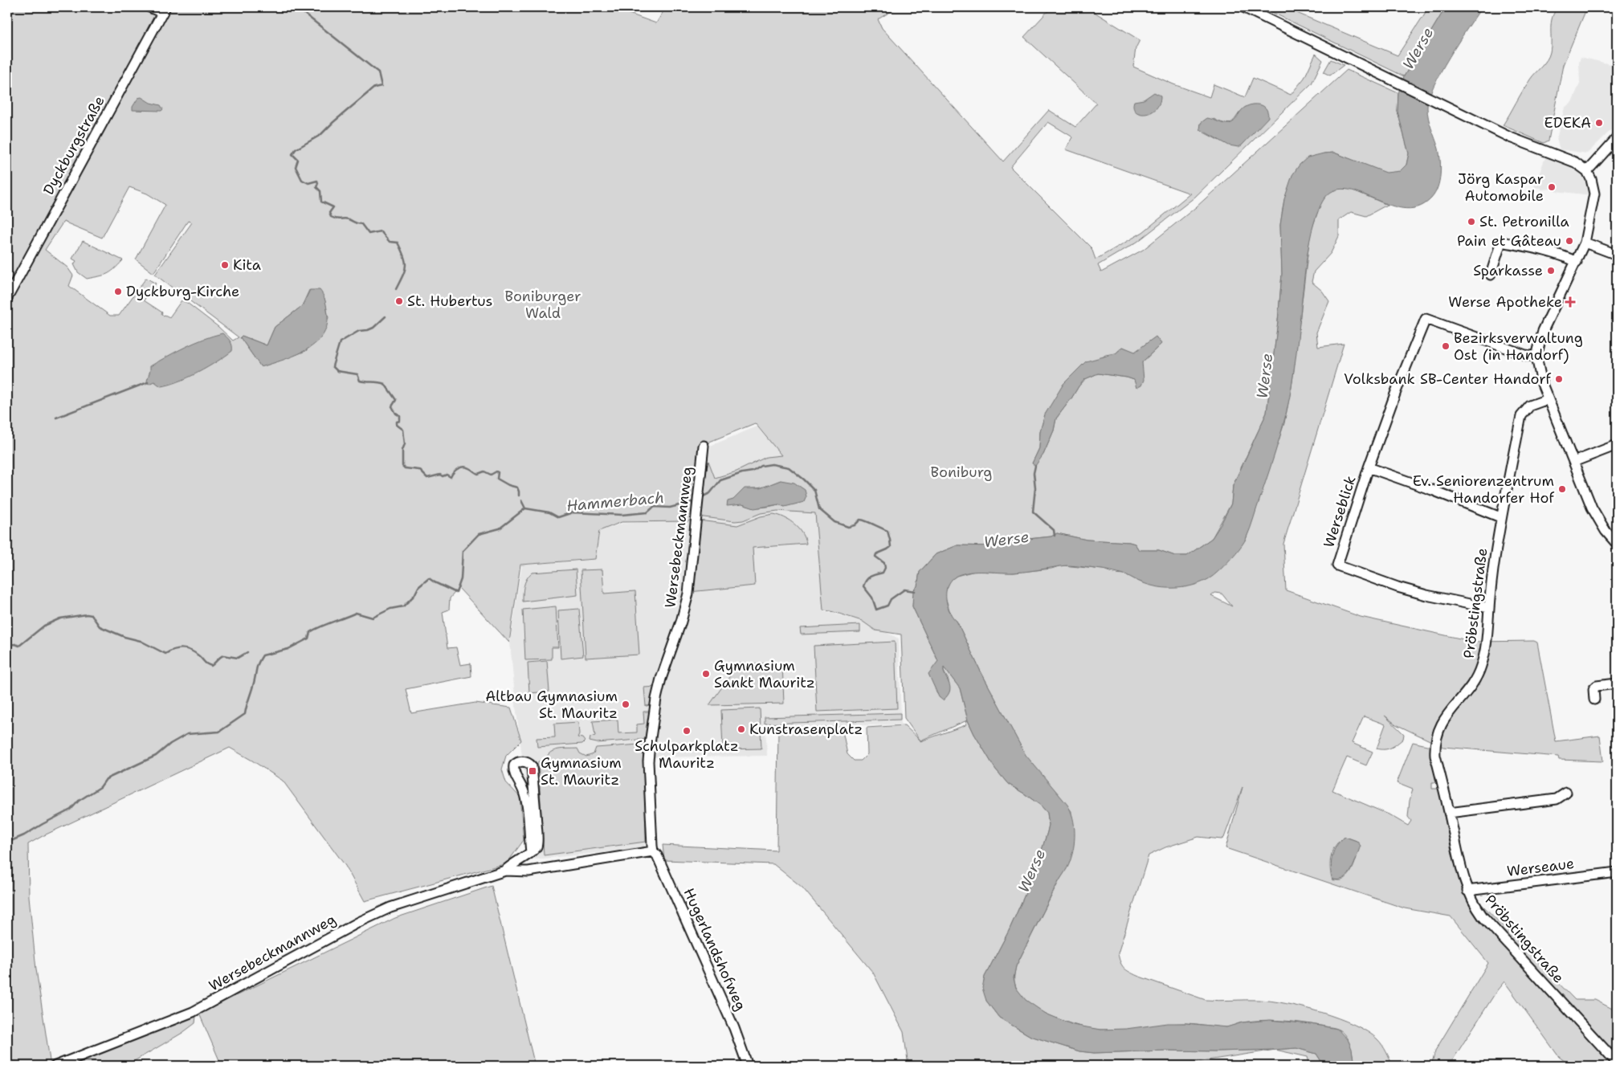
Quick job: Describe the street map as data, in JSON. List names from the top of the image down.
{
  "streets": {
    "street": [
      "Dyckburgstraße",
      "Werseblick",
      "Wersebeckmannweg",
      "Pröbstingstraße",
      "Werseaue",
      "Hugerlandshofweg"
    ]
  },
  "crossings": [
    ["Werseblick", "Pröbstingstraße"],
    ["Wersebeckmannweg", "Hugerlandshofweg"],
    ["Pröbstingstraße", "Werseaue"]
  ],
  "water": ["Werse", "Hammerbach"],
  "parks": ["Boniburger Wald", "Boniburg"],
  "places": {
    "other": [
      "EDEKA",
      "Jörg Kaspar Automobile",
      "St. Petronilla",
      "Pain et Gâteau",
      "Kita",
      "Sparkasse",
      "Dyckburg-Kirche",
      "St. Hubertus",
      "Bezirksverwaltung Ost (in Handorf)",
      "Volksbank SB-Center Handorf",
      "Ev. Seniorenzentrum Handorfer Hof",
      "Gymnasium Sankt Mauritz",
      "Altbau Gymnasium St. Mauritz",
      "Kunstrasenplatz",
      "Schulparkplatz Mauritz"
    ],
    "health": ["Werse Apotheke"],
    "transit": ["Gymnasium St. Mauritz"]
  }
}
